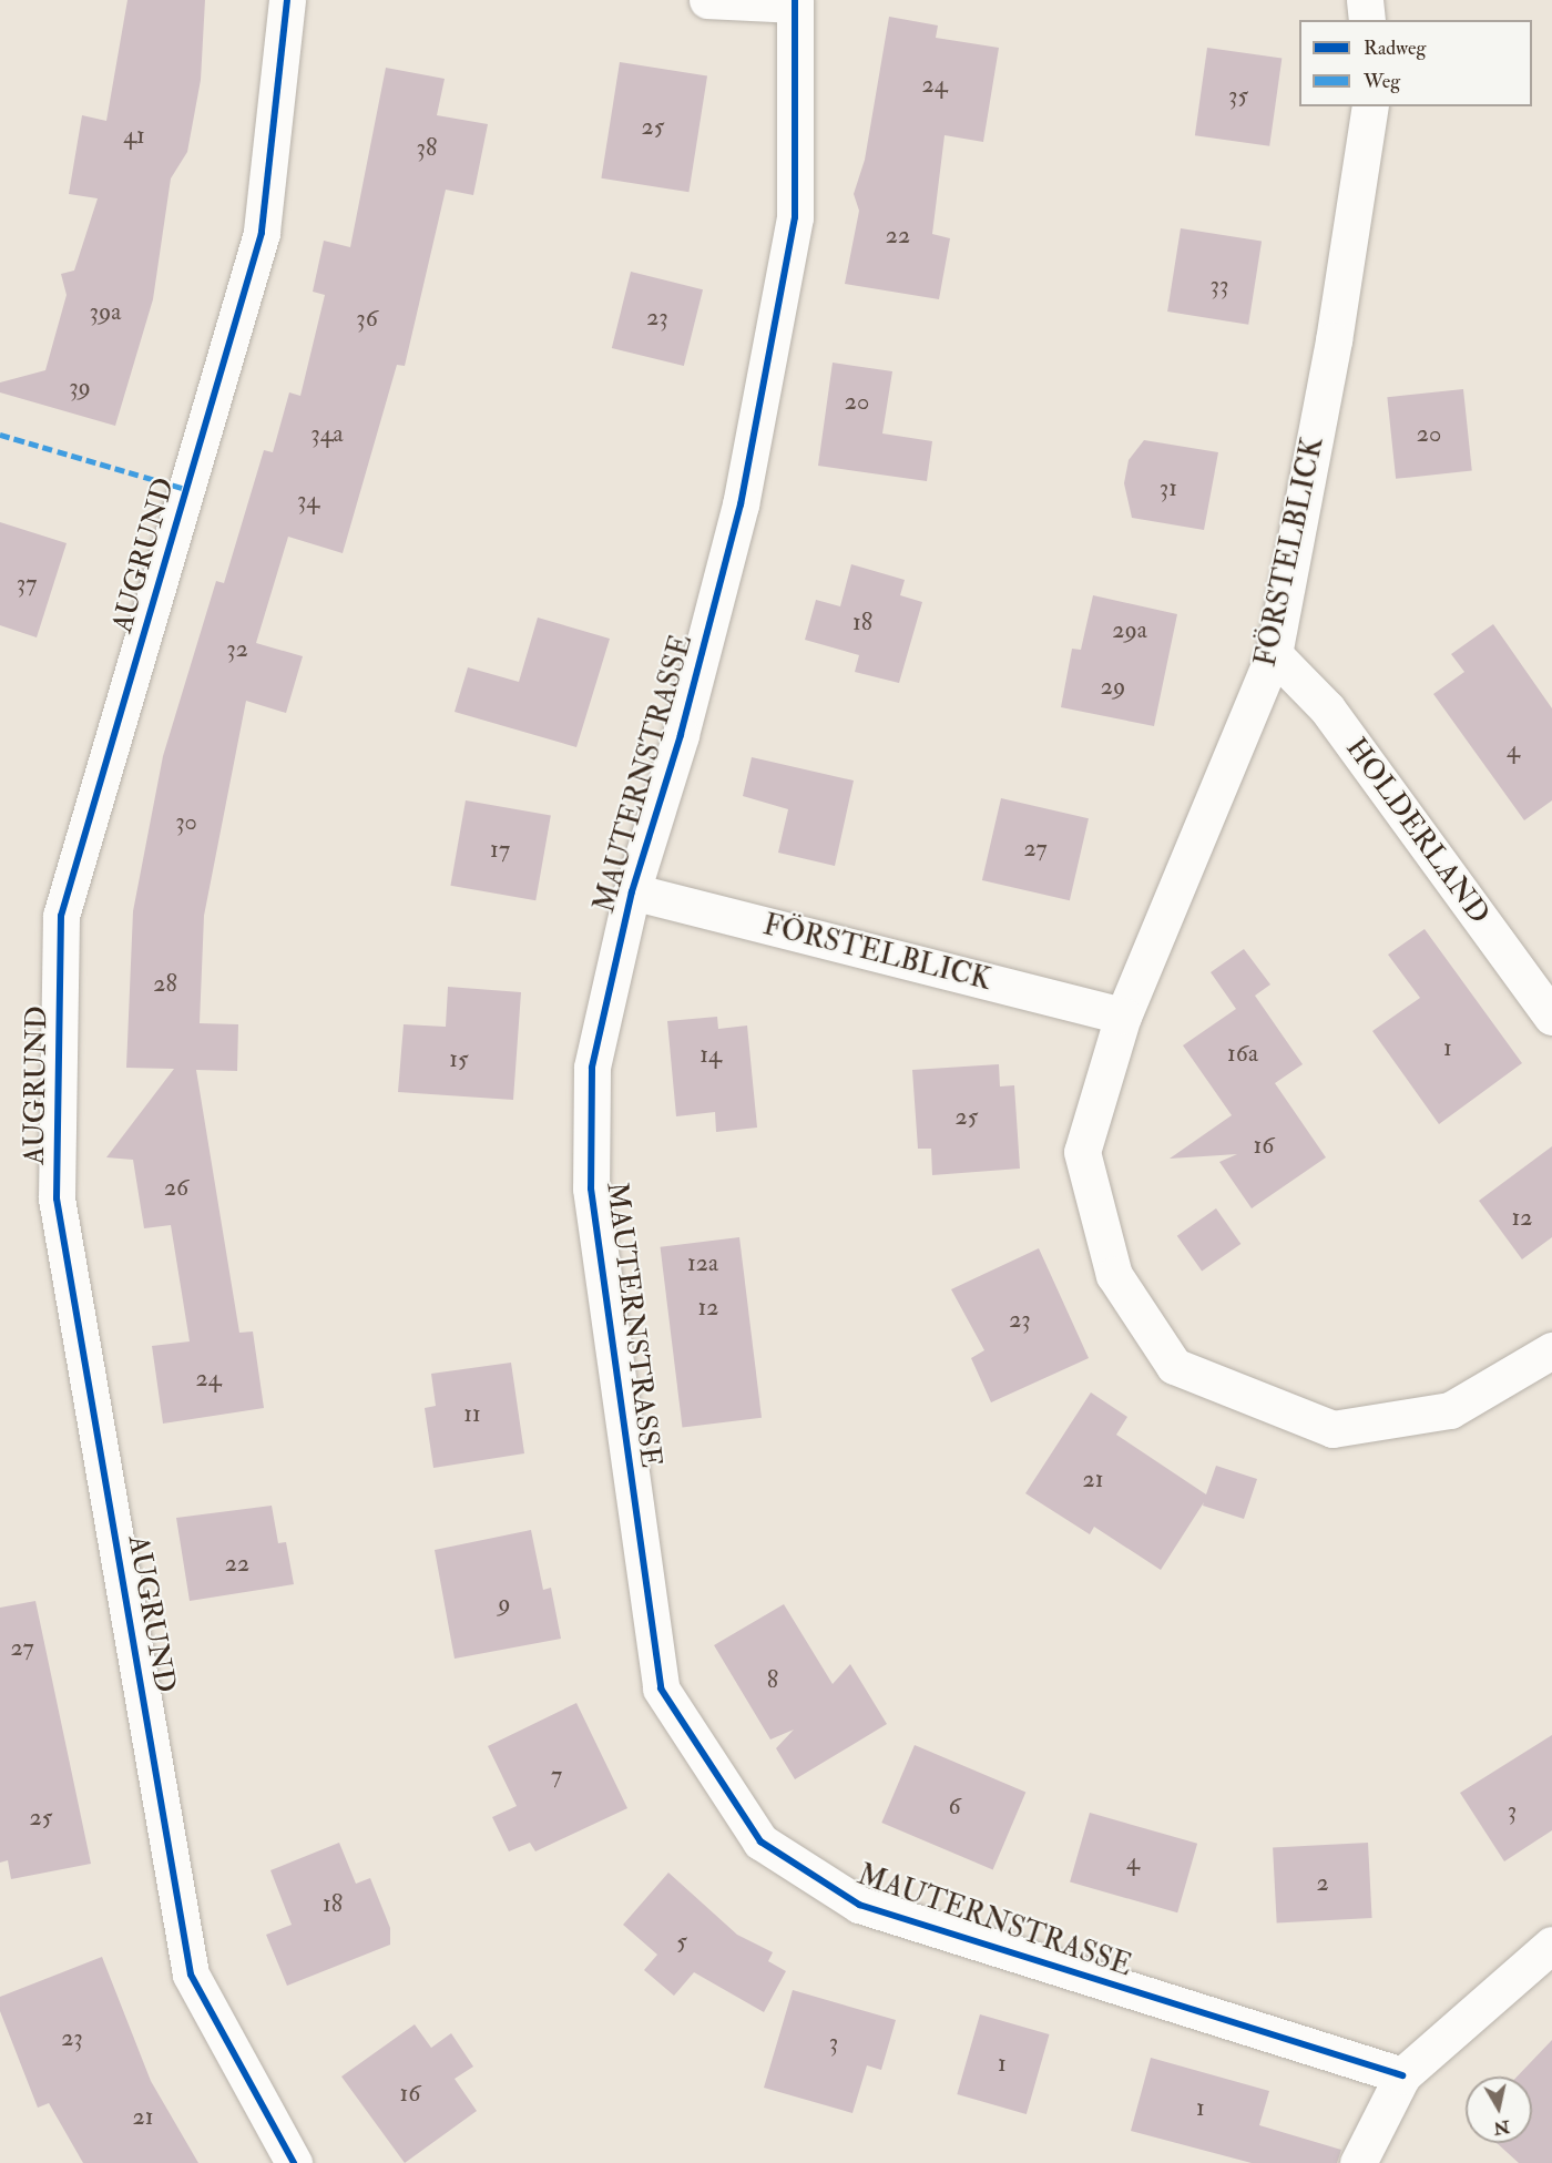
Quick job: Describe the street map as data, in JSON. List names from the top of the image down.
{
  "streets": {
    "street": [
      "FÖRSTELBLICK",
      "AUGRUND",
      "MAUTERNSTRASSE",
      "HOLDERLAND"
    ]
  },
  "crossings": [
    ["FÖRSTELBLICK", "MAUTERNSTRASSE"],
    ["FÖRSTELBLICK", "HOLDERLAND"]
  ],
  "house_numbers": [
    "24",
    "35",
    "25",
    "41",
    "38",
    "22",
    "33",
    "39a",
    "23",
    "36",
    "39",
    "20",
    "34a",
    "20",
    "31",
    "34",
    "37",
    "18",
    "29a",
    "32",
    "29",
    "4",
    "30",
    "27",
    "17",
    "28",
    "1",
    "16a",
    "14",
    "15",
    "25",
    "16",
    "26",
    "12",
    "12a",
    "12",
    "23",
    "24",
    "11",
    "21",
    "22",
    "9",
    "27",
    "8",
    "7",
    "6",
    "3",
    "25",
    "4",
    "2",
    "18",
    "5",
    "23",
    "3",
    "1",
    "16",
    "1",
    "21"
  ],
  "legend": ["Radweg", "Weg"],
  "north": "bottom"
}
